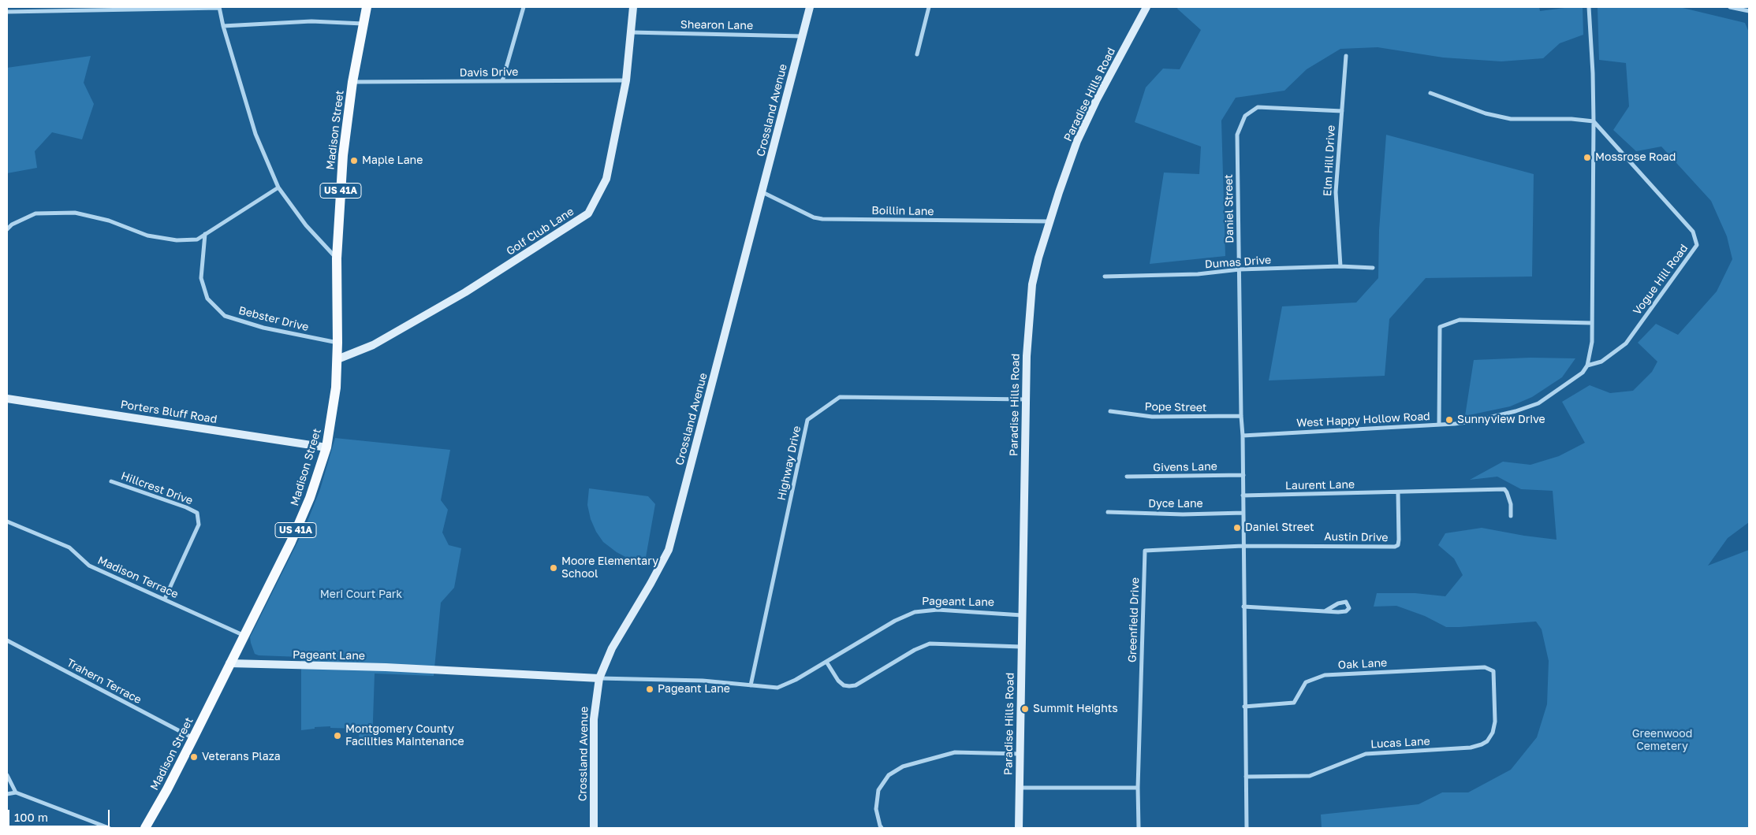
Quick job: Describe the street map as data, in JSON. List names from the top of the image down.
{
  "streets": {
    "main road": ["Madison Street", "US 41A"],
    "street": [
      "Shearon Lane",
      "Davis Drive",
      "Paradise Hills Road",
      "Crossland Avenue",
      "Elm Hill Drive",
      "Daniel Street",
      "Boillin Lane",
      "Golf Club Lane",
      "Dumas Drive",
      "Vogue Hill Road",
      "Bebster Drive",
      "Pope Street",
      "Porters Bluff Road",
      "West Happy Hollow Road",
      "Highway Drive",
      "Givens Lane",
      "Laurent Lane",
      "Hillcrest Drive",
      "Dyce Lane",
      "Austin Drive",
      "Madison Terrace",
      "Pageant Lane",
      "Greenfield Drive",
      "Oak Lane",
      "Trahern Terrace",
      "Lucas Lane"
    ]
  },
  "crossings": [
    ["Shearon Lane", "Crossland Avenue"],
    ["Shearon Lane", "Golf Club Lane"],
    ["Davis Drive", "Madison Street"],
    ["Davis Drive", "Golf Club Lane"],
    ["Paradise Hills Road", "Boillin Lane"],
    ["Paradise Hills Road", "Highway Drive"],
    ["Paradise Hills Road", "Pageant Lane"],
    ["Crossland Avenue", "Boillin Lane"],
    ["Crossland Avenue", "Pageant Lane"],
    ["Madison Street", "Golf Club Lane"],
    ["Madison Street", "Bebster Drive"],
    ["Madison Street", "Porters Bluff Road"],
    ["Madison Street", "Madison Terrace"],
    ["Madison Street", "Pageant Lane"],
    ["Madison Street", "Trahern Terrace"],
    ["Elm Hill Drive", "Daniel Street"],
    ["Elm Hill Drive", "Dumas Drive"],
    ["Daniel Street", "Dumas Drive"],
    ["Daniel Street", "Pope Street"],
    ["Daniel Street", "West Happy Hollow Road"],
    ["Daniel Street", "Givens Lane"],
    ["Daniel Street", "Laurent Lane"],
    ["Daniel Street", "Dyce Lane"],
    ["Daniel Street", "Austin Drive"],
    ["Daniel Street", "Greenfield Drive"],
    ["Daniel Street", "Oak Lane"],
    ["Daniel Street", "Lucas Lane"],
    ["Vogue Hill Road", "West Happy Hollow Road"],
    ["Highway Drive", "Pageant Lane"],
    ["Laurent Lane", "Austin Drive"],
    ["Hillcrest Drive", "Madison Terrace"],
    ["Austin Drive", "Greenfield Drive"],
    ["Oak Lane", "Lucas Lane"]
  ],
  "parks": ["Meri Court Park", "Greenwood Cemetery"],
  "places": [
    "Mossrose Road",
    "Maple Lane",
    "Sunnyview Drive",
    "Daniel Street",
    "Moore Elementary School",
    "Pageant Lane",
    "Summit Heights",
    "Montgomery County Facilities Maintenance",
    "Veterans Plaza"
  ],
  "scale_bar": "100 m"
}
